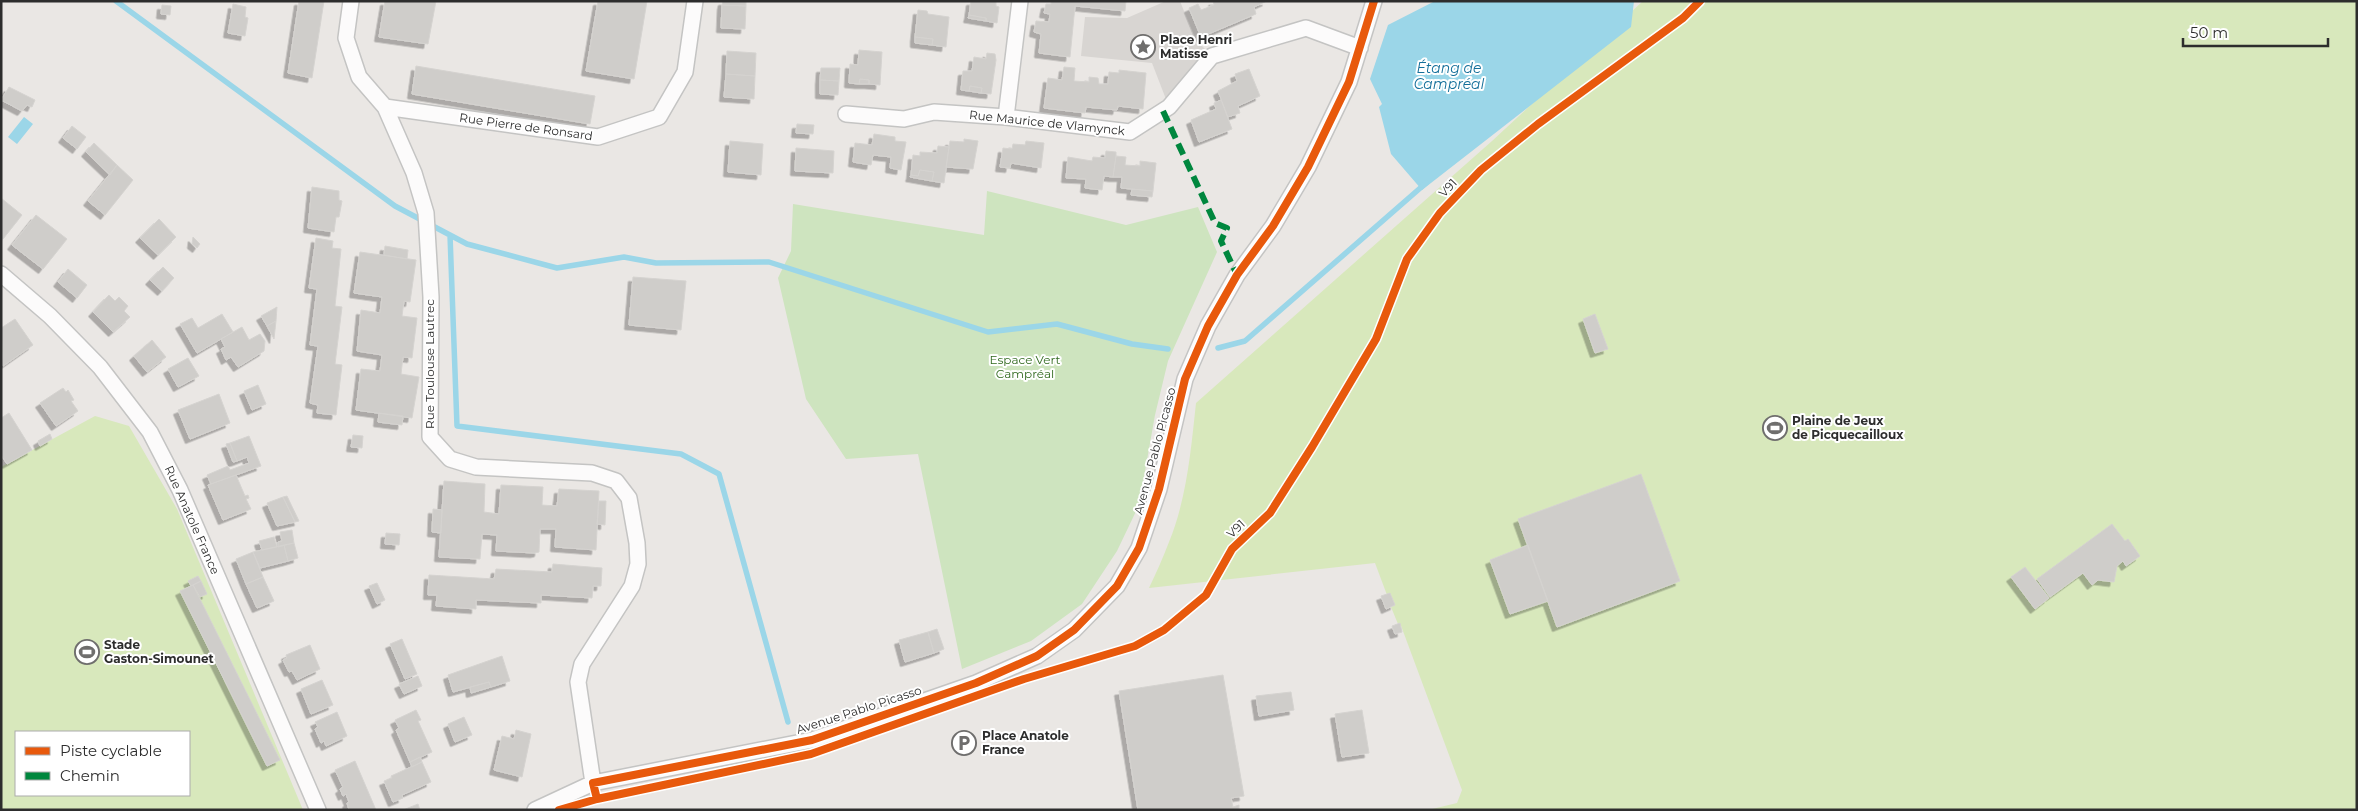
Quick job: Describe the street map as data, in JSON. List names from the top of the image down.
{
  "streets": {
    "street": [
      "Rue Maurice de Vlamynck",
      "Rue Pierre de Ronsard",
      "Rue Toulouse Lautrec",
      "Avenue Pablo Picasso",
      "Rue Anatole France"
    ],
    "cycle path": ["V91"]
  },
  "crossings": [
    ["Rue Maurice de Vlamynck", "Avenue Pablo Picasso"],
    ["Rue Pierre de Ronsard", "Rue Toulouse Lautrec"],
    ["Rue Toulouse Lautrec", "Avenue Pablo Picasso"]
  ],
  "water": ["Étang de Campréal"],
  "parks": ["Espace Vert Campréal"],
  "places": {
    "place": ["Place Henri Matisse"],
    "sports": ["Plaine de Jeux de Picquecailloux", "Stade Gaston-Simounet"],
    "parking": ["Place Anatole France"]
  },
  "legend": ["Piste cyclable", "Chemin"],
  "scale_bar": "50 m"
}
